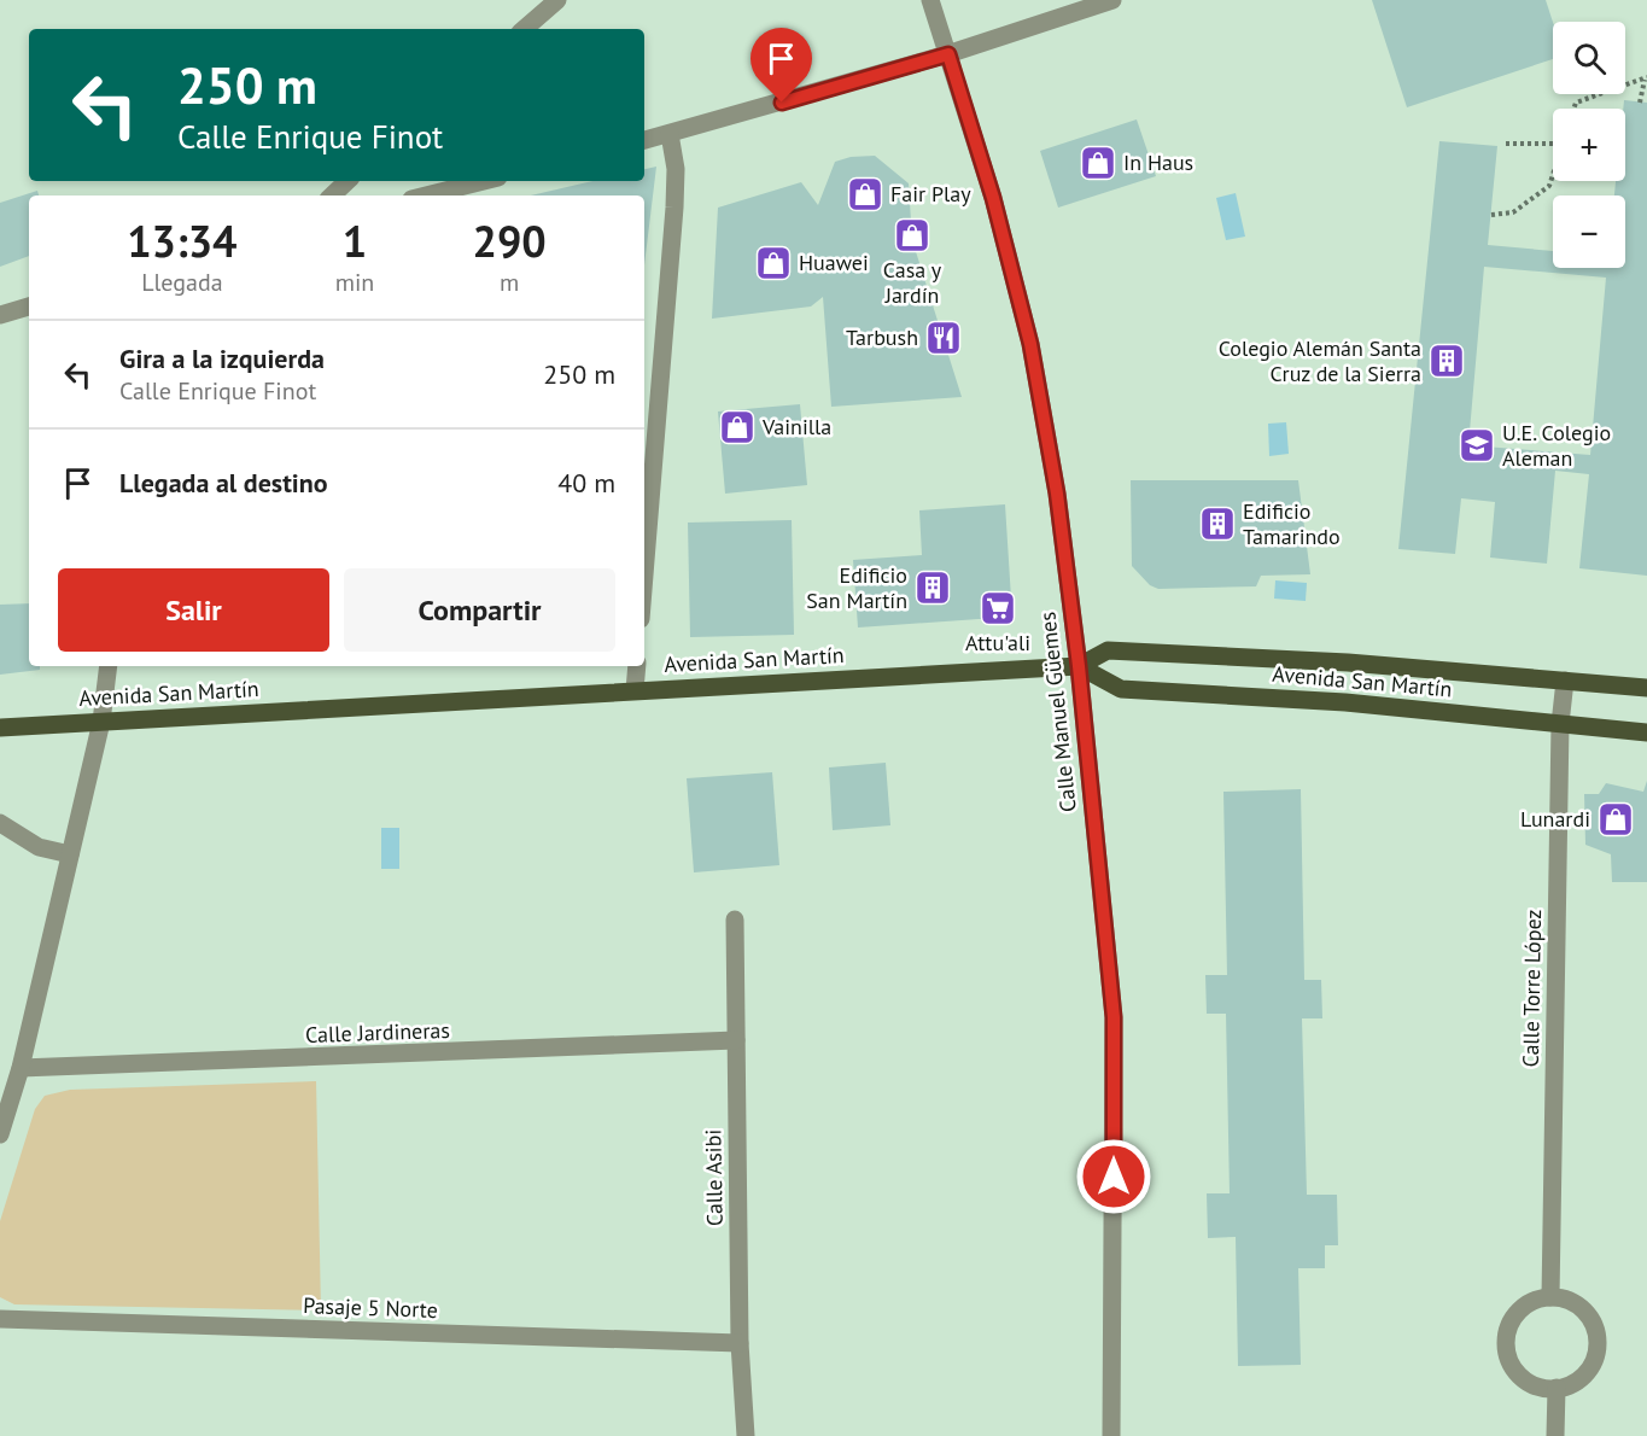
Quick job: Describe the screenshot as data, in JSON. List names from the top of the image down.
{
  "streets": {
    "main road": ["Avenida San Martín"],
    "street": [
      "Calle Manuel Güemes",
      "Calle Torre López",
      "Calle Jardineras",
      "Calle Asibi",
      "Pasaje 5 Norte"
    ]
  },
  "crossings": [
    ["Avenida San Martín", "Calle Manuel Güemes"],
    ["Avenida San Martín", "Calle Torre López"],
    ["Calle Jardineras", "Calle Asibi"],
    ["Calle Asibi", "Pasaje 5 Norte"]
  ],
  "places": {
    "shop": [
      "In Haus",
      "Fair Play",
      "Casa y Jardín",
      "Huawei",
      "Vainilla",
      "Lunardi"
    ],
    "restaurant": ["Tarbush"],
    "building": ["Colegio Alemán Santa Cruz de la Sierra", "Edificio Tamarindo", "Edificio San Martín"],
    "school or university": ["U.E. Colegio Aleman"],
    "supermarket": ["Attu'ali"]
  },
  "page": {
    "map_buttons": ["+", "−"],
    "turn": ["250 m", "Calle Enrique Finot"],
    "eta": [
      "13:34",
      "Llegada",
      "1",
      "min",
      "290",
      "m"
    ],
    "list": [
      {
        "name": "Gira a la izquierda",
        "note": "Calle Enrique Finot",
        "value": "250 m"
      },
      {
        "name": "Llegada al destino",
        "value": "40 m"
      }
    ],
    "buttons": ["Salir", "Compartir"]
  }
}
